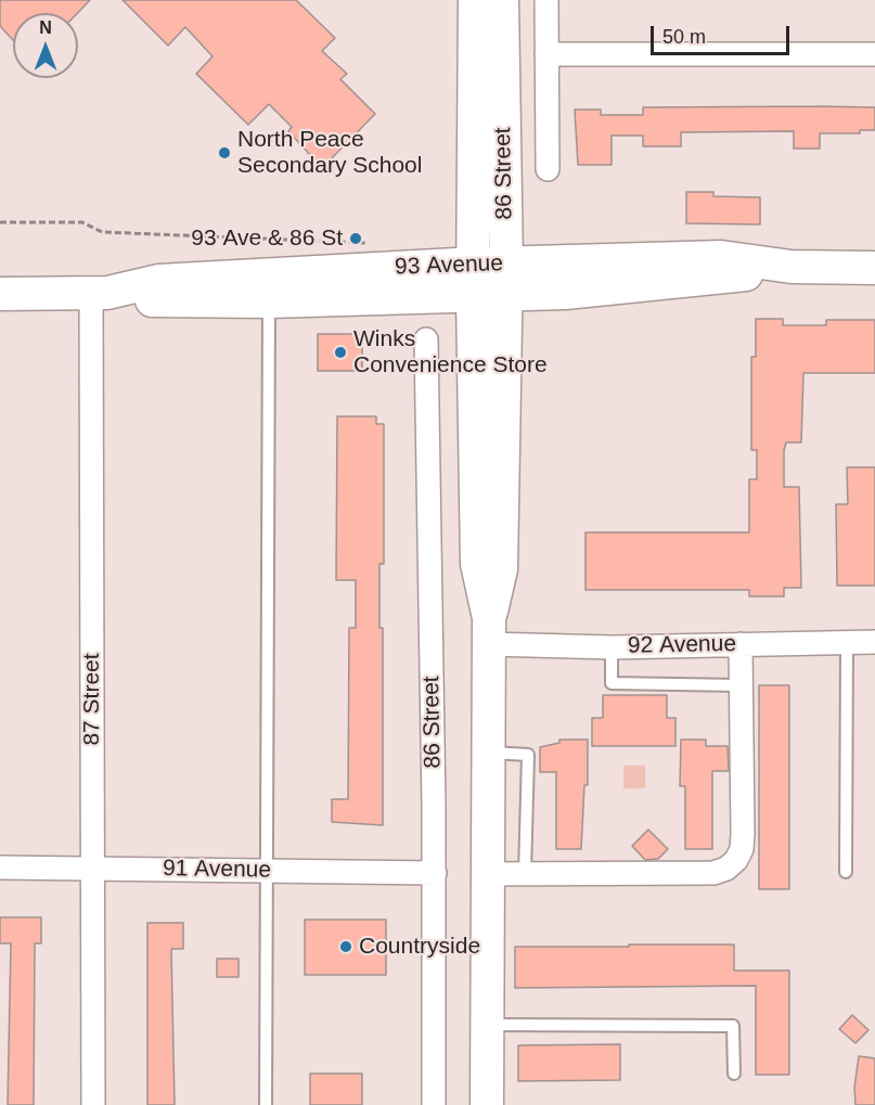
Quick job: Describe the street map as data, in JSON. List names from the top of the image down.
{
  "streets": {
    "main road": ["86 Street", "93 Avenue"],
    "street": ["92 Avenue", "87 Street", "91 Avenue"]
  },
  "crossings": [
    ["86 Street", "93 Avenue"],
    ["86 Street", "92 Avenue"],
    ["86 Street", "91 Avenue"],
    ["93 Avenue", "87 Street"],
    ["87 Street", "91 Avenue"]
  ],
  "places": [
    "North Peace Secondary School",
    "93 Ave & 86 St",
    "Winks Convenience Store",
    "Countryside"
  ],
  "scale_bar": "50 m",
  "north": "top"
}
